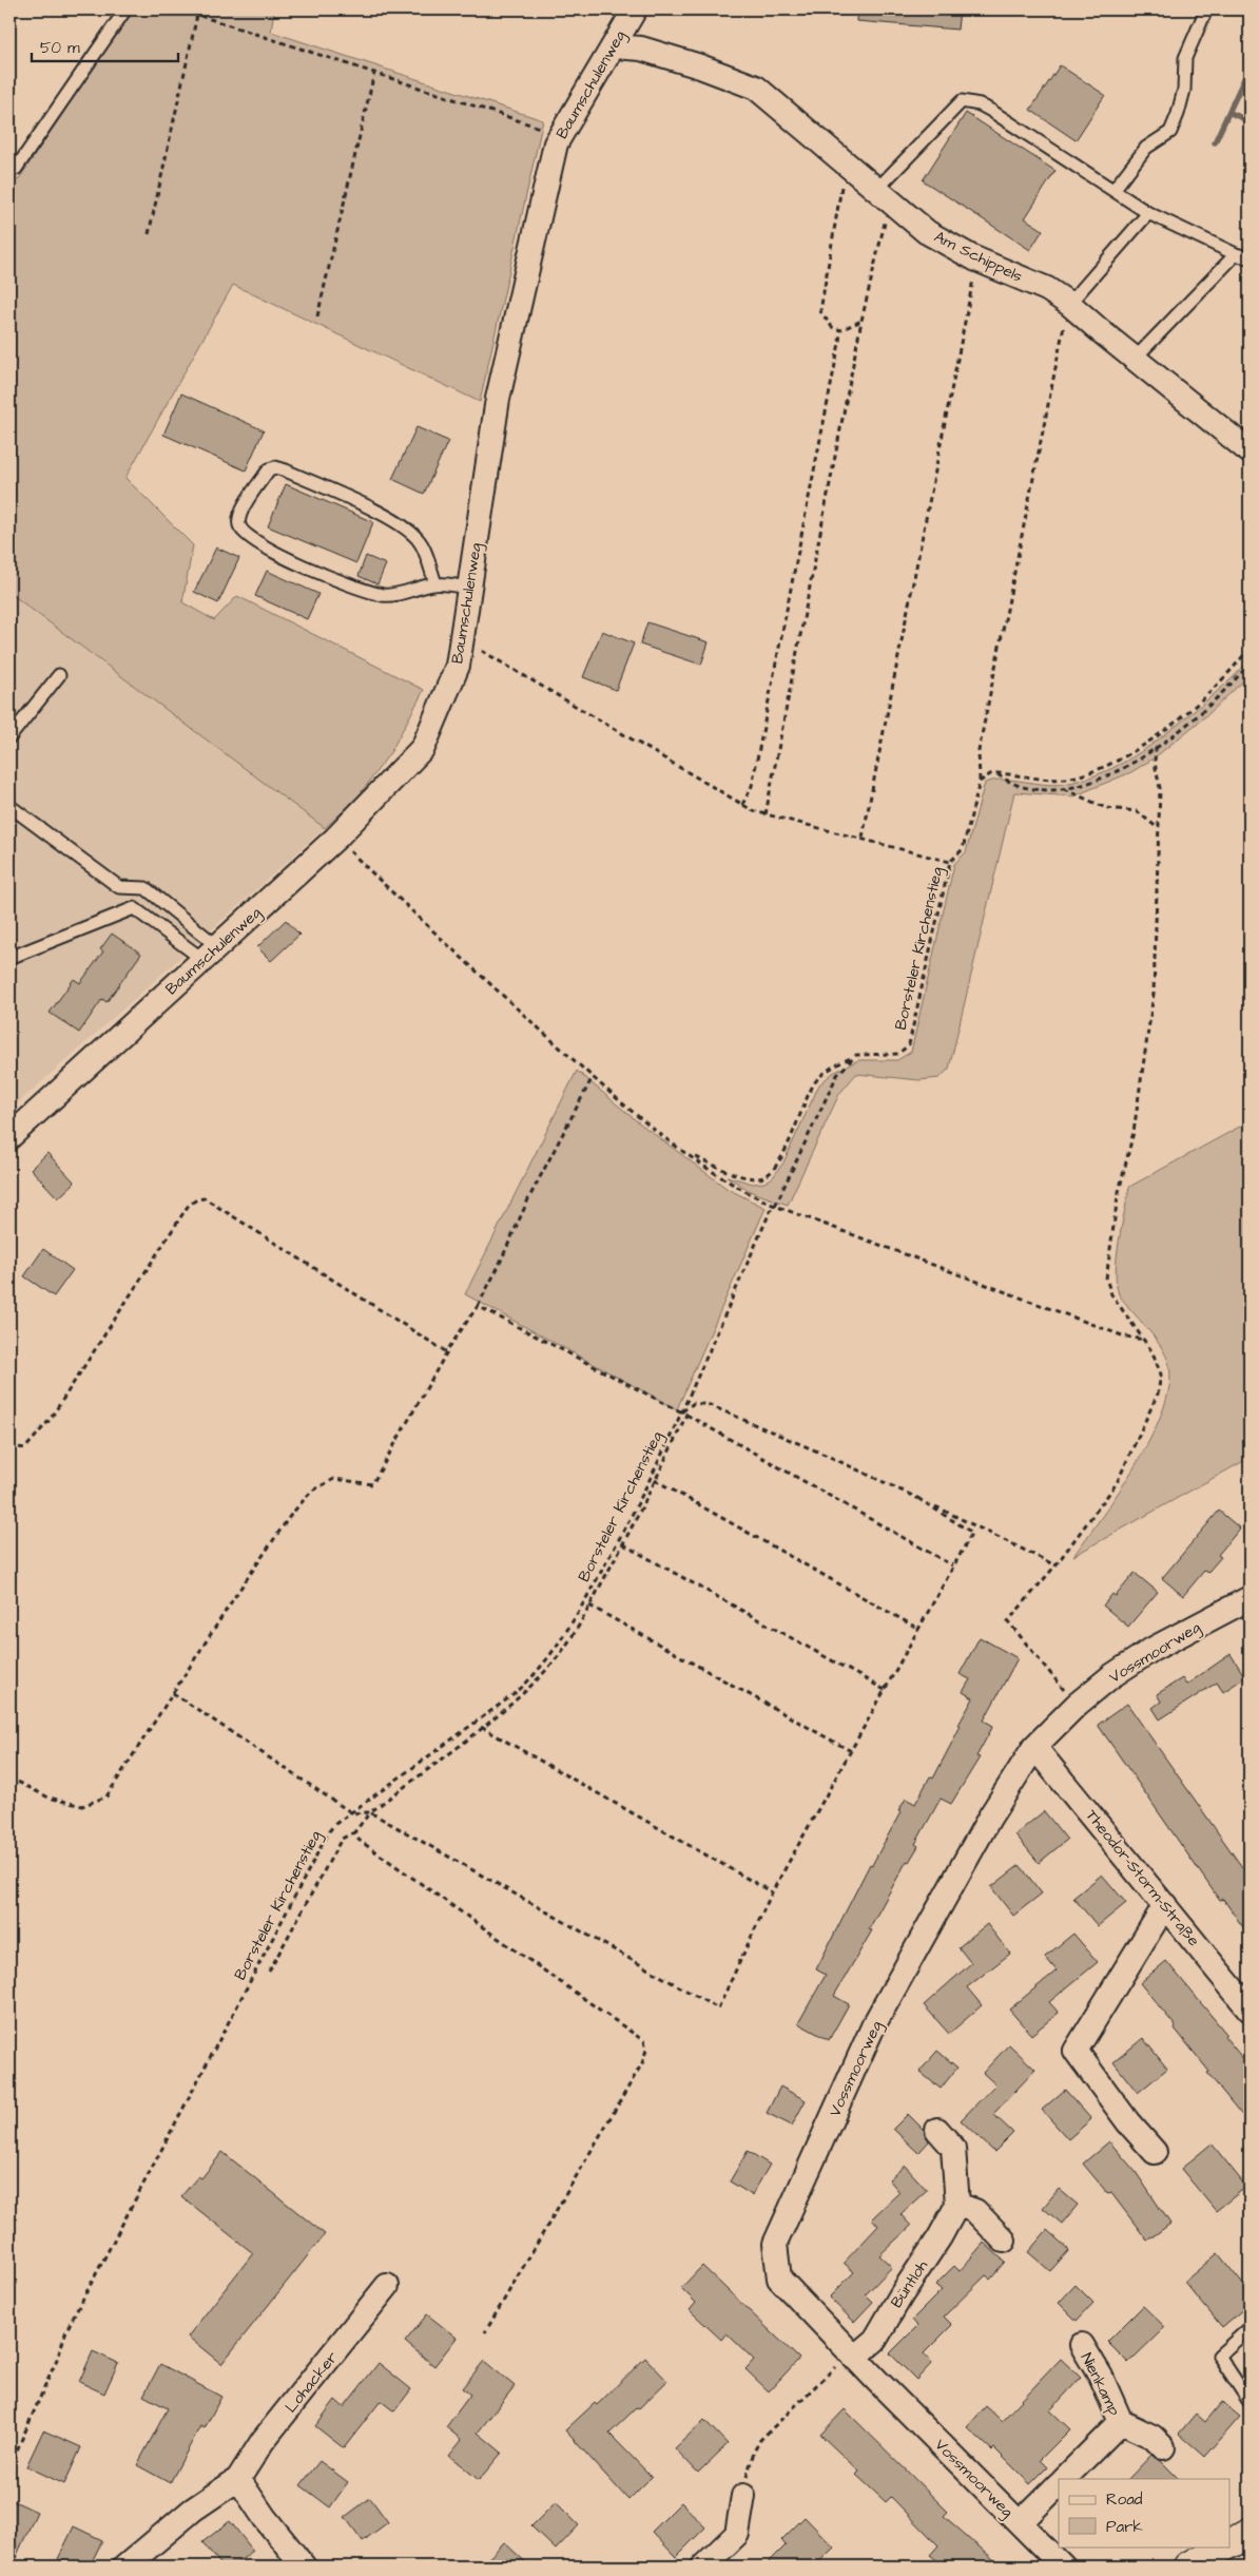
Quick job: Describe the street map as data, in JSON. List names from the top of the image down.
{
  "streets": {
    "street": [
      "Baumschulenweg",
      "Am Schippels",
      "Vossmoorweg",
      "Theodor-Storm-Straße",
      "Büntloh",
      "Lohacker",
      "Nienkamp"
    ],
    "path": ["Borsteler Kirchenstieg"]
  },
  "crossings": [
    ["Baumschulenweg", "Am Schippels"],
    ["Am Schippels", "Borsteler Kirchenstieg"],
    ["Vossmoorweg", "Theodor-Storm-Straße"],
    ["Vossmoorweg", "Büntloh"]
  ],
  "legend": ["Road", "Park"],
  "scale_bar": "50 m"
}
